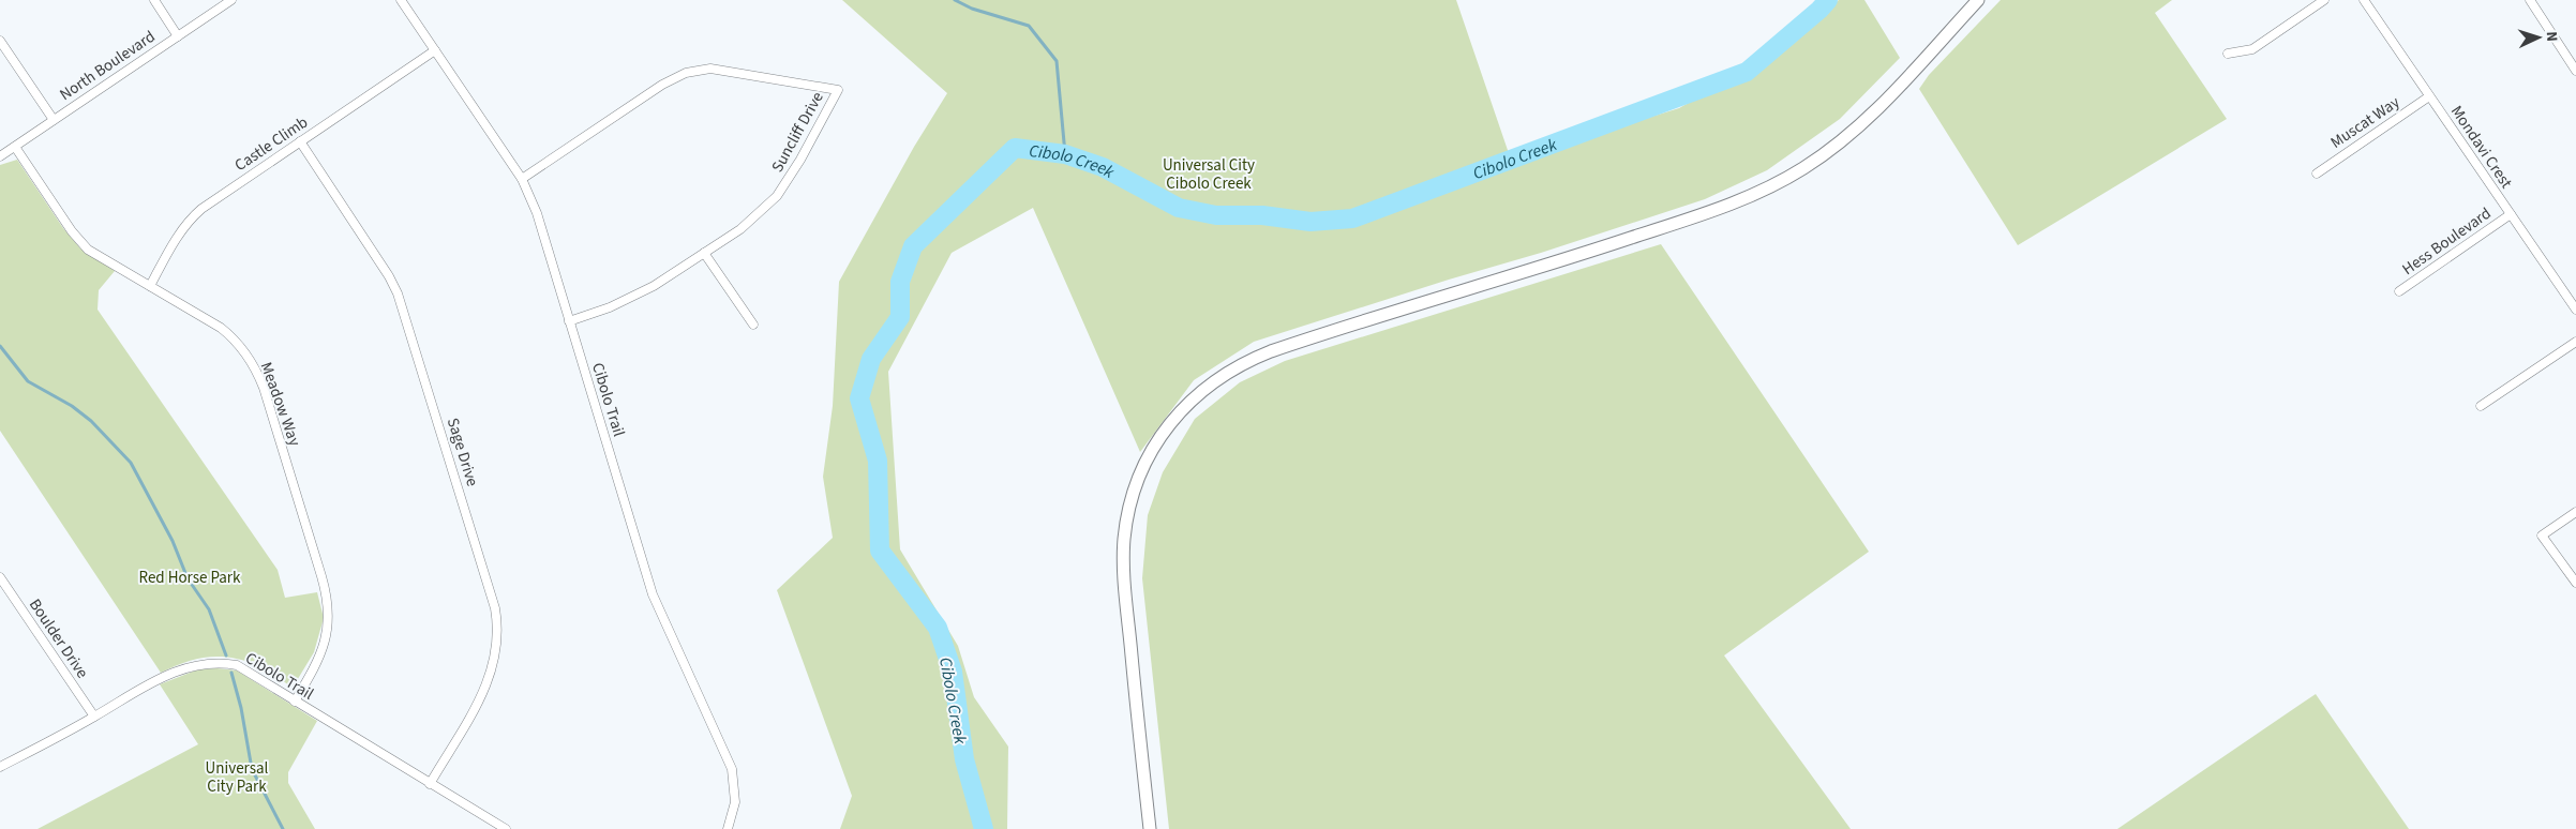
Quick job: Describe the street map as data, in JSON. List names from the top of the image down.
{
  "streets": {
    "street": [
      "North Boulevard",
      "Muscat Way",
      "Suncliff Drive",
      "Castle Climb",
      "Mondavi Crest",
      "Hess Boulevard",
      "Cibolo Trail",
      "Meadow Way",
      "Sage Drive",
      "Boulder Drive"
    ]
  },
  "crossings": [
    ["North Boulevard", "Meadow Way"],
    ["Muscat Way", "Mondavi Crest"],
    ["Suncliff Drive", "Cibolo Trail"],
    ["Castle Climb", "Cibolo Trail"],
    ["Castle Climb", "Meadow Way"],
    ["Castle Climb", "Sage Drive"],
    ["Mondavi Crest", "Hess Boulevard"],
    ["Cibolo Trail", "Meadow Way"],
    ["Cibolo Trail", "Sage Drive"],
    ["Cibolo Trail", "Boulder Drive"]
  ],
  "water": ["Cibolo Creek"],
  "parks": ["Universal City Cibolo Creek", "Red Horse Park", "Universal City Park"],
  "north": "right"
}
